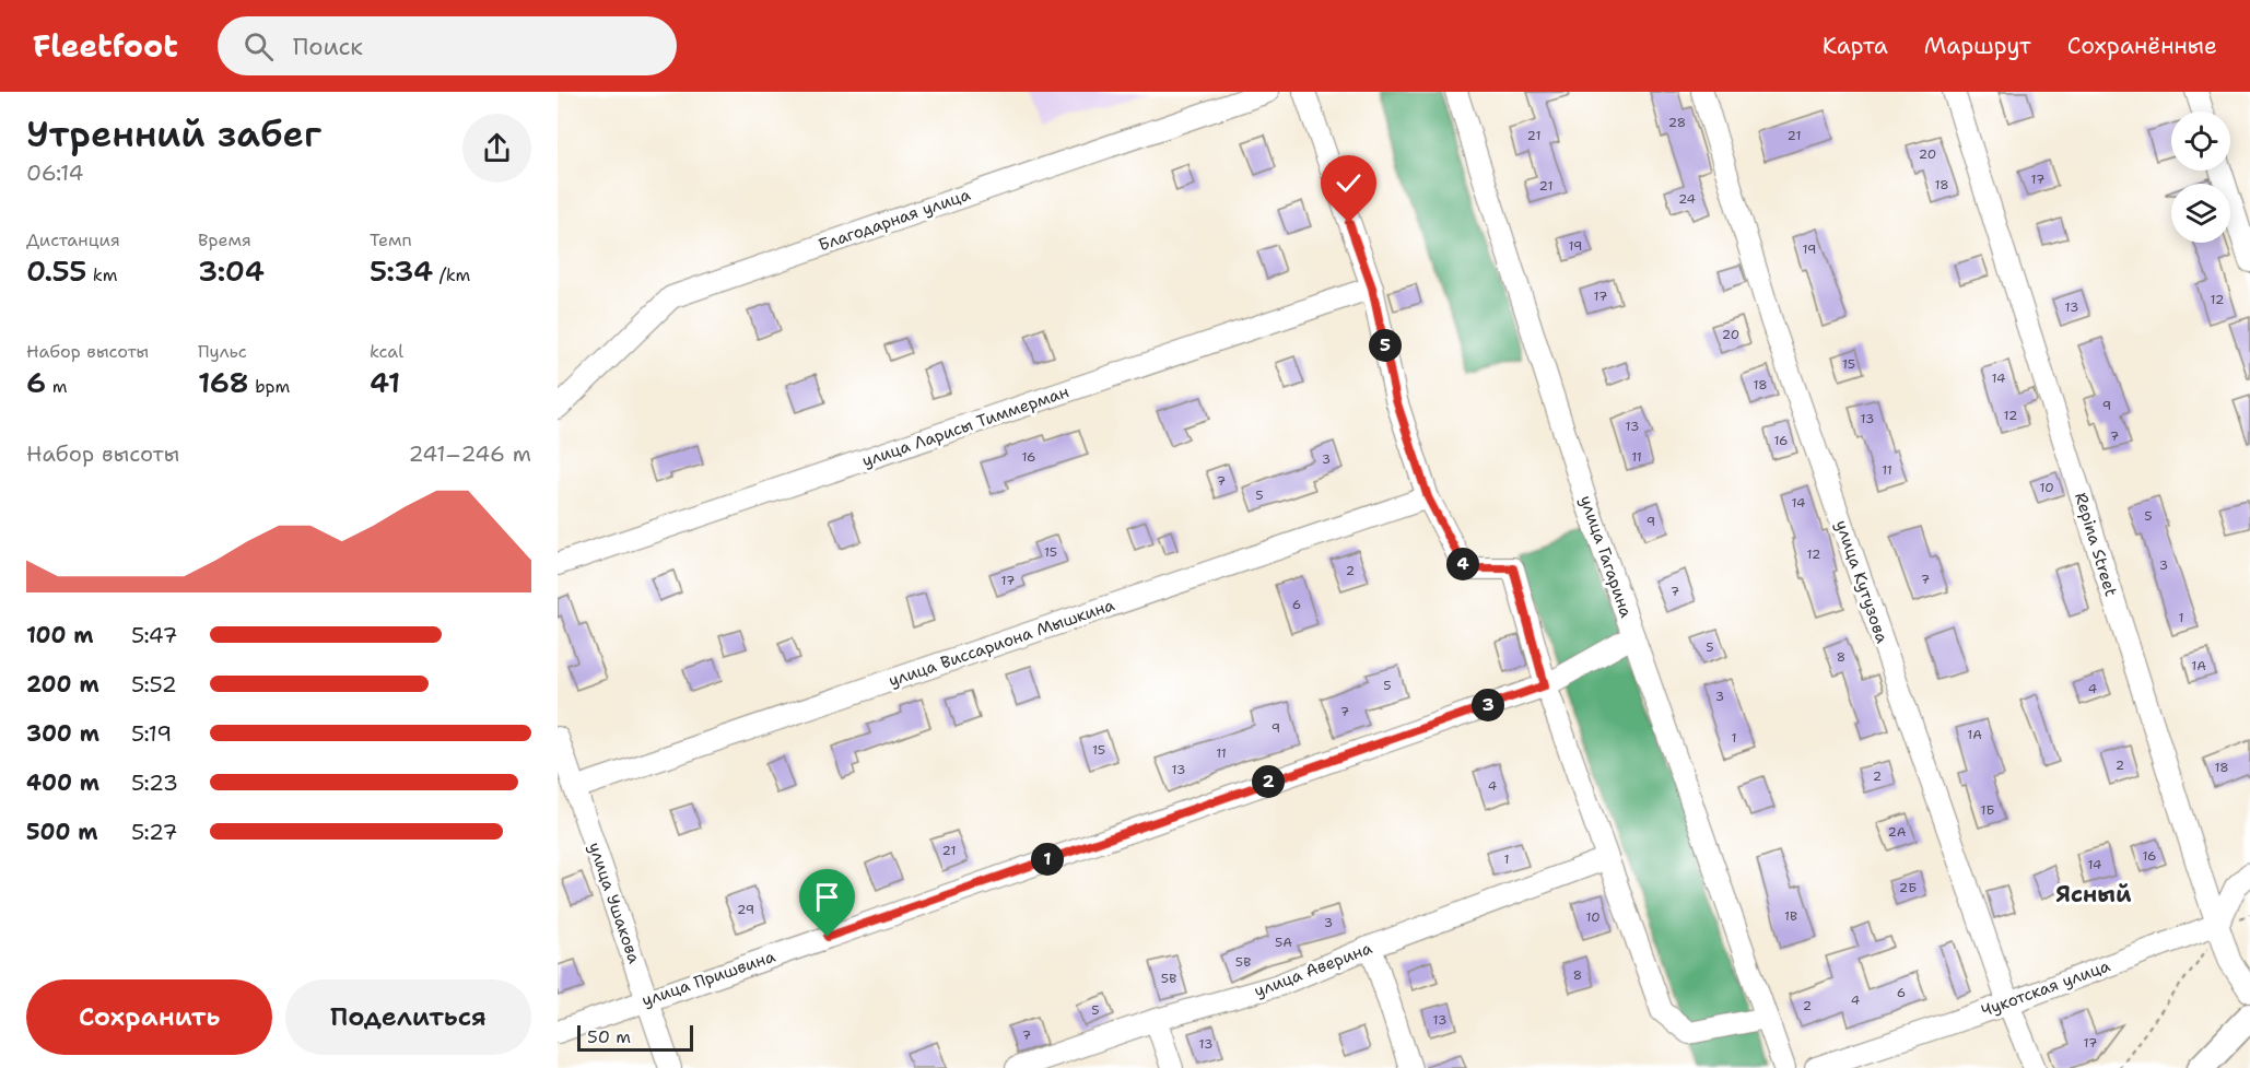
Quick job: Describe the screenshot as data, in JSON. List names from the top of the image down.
{
  "streets": {
    "street": [
      "Благодарная улица",
      "улица Ларисы Тиммерман",
      "Repina Street",
      "улица Гагарина",
      "улица Кутузова",
      "улица Виссариона Мышкина",
      "улица Ушакова",
      "улица Аверина",
      "улица Пришвина",
      "Чукотская улица"
    ]
  },
  "crossings": [
    ["Repina Street", "Чукотская улица"],
    ["улица Гагарина", "улица Пришвина"],
    ["улица Кутузова", "Чукотская улица"],
    ["улица Виссариона Мышкина", "улица Ушакова"],
    ["улица Ушакова", "улица Пришвина"]
  ],
  "districts": ["Ясный"],
  "house_numbers": [
    "28",
    "21",
    "21",
    "20",
    "17",
    "18",
    "21",
    "24",
    "19",
    "19",
    "17",
    "12",
    "13",
    "20",
    "15",
    "14",
    "18",
    "9",
    "12",
    "13",
    "13",
    "7",
    "16",
    "16",
    "11",
    "3",
    "11",
    "7",
    "10",
    "5",
    "14",
    "5",
    "9",
    "15",
    "12",
    "3",
    "2",
    "7",
    "17",
    "7",
    "6",
    "1",
    "5",
    "8",
    "1А",
    "5",
    "4",
    "3",
    "7",
    "9",
    "1А",
    "1",
    "15",
    "11",
    "2",
    "18",
    "13",
    "2",
    "4",
    "1Б",
    "2А",
    "21",
    "16",
    "1",
    "14",
    "2Б",
    "29",
    "1В",
    "10",
    "3",
    "5А",
    "5В",
    "8",
    "5В",
    "6",
    "4",
    "2",
    "5",
    "13",
    "7",
    "17",
    "13"
  ],
  "scale_bar": "50 m",
  "page": {
    "header": "Fleetfoot",
    "search": "Поиск",
    "nav": ["Карта", "Маршрут", "Сохранённые"],
    "heading": ["Утренний забег", "06:14"],
    "stats": [
      ["Дистанция", "0.55 km"],
      ["Время", "3:04"],
      ["Темп", "5:34 /km"],
      ["Набор высоты", "6 m"],
      ["Пульс", "168 bpm"],
      ["kcal", "41"]
    ],
    "pins": [
      "5",
      "4",
      "3",
      "2",
      "1"
    ],
    "chart": ["Набор высоты", "241–246 m"],
    "list": [
      {
        "name": "100 m",
        "note": "5:47"
      },
      {
        "name": "200 m",
        "note": "5:52"
      },
      {
        "name": "300 m",
        "note": "5:19"
      },
      {
        "name": "400 m",
        "note": "5:23"
      },
      {
        "name": "500 m",
        "note": "5:27"
      }
    ],
    "buttons": ["Сохранить", "Поделиться"],
    "scale": "50 m"
  }
}
